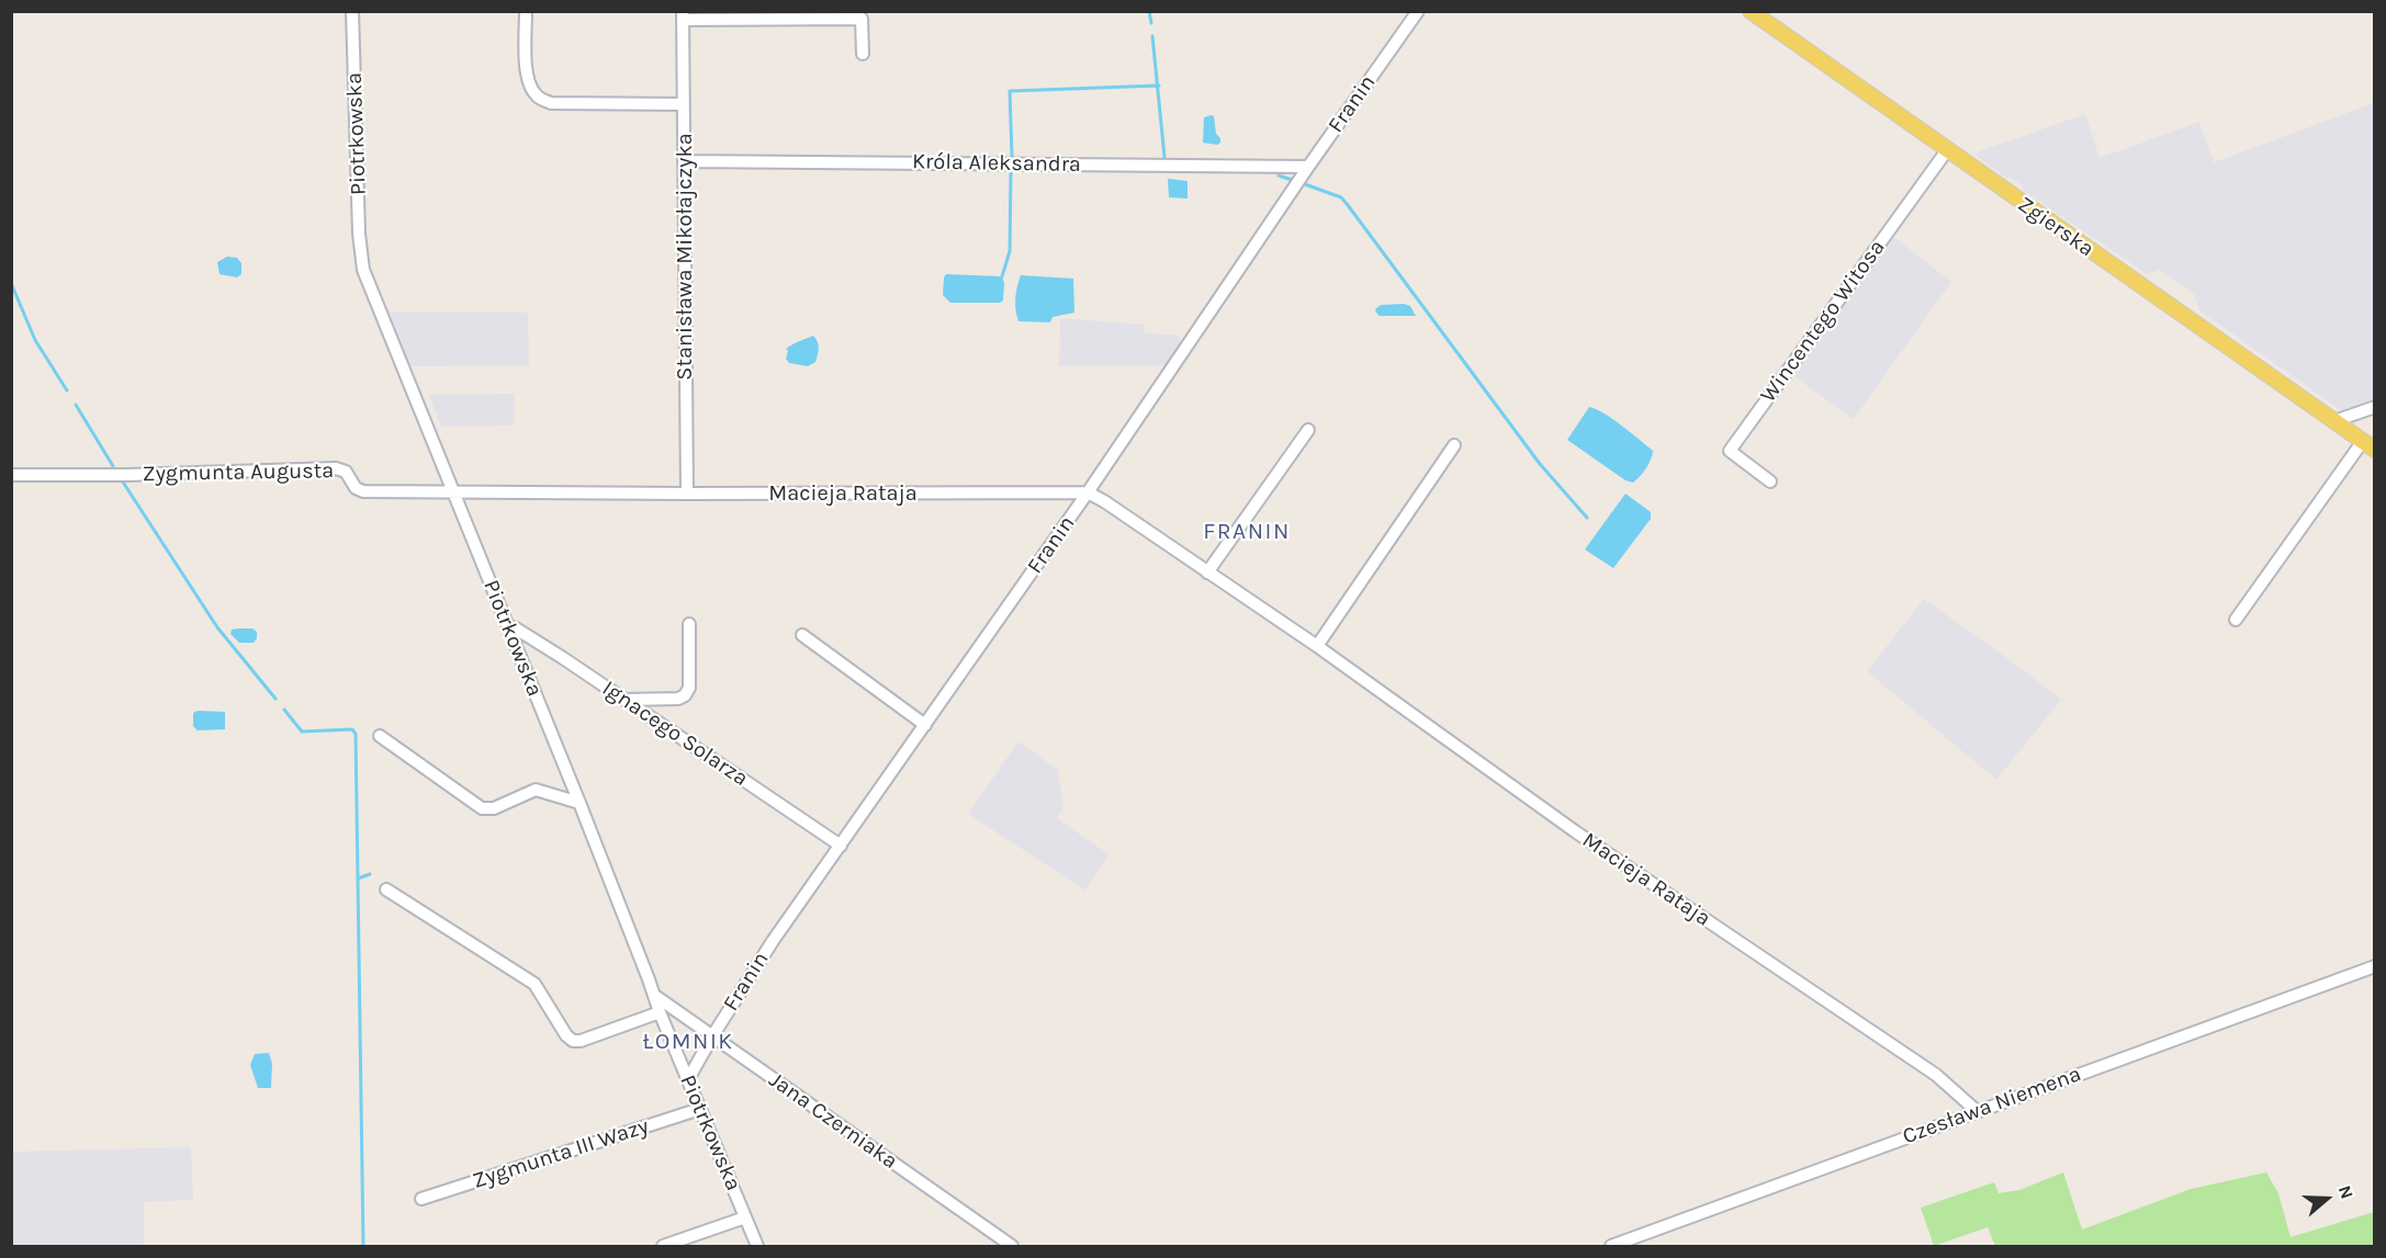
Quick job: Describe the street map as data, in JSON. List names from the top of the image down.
{
  "streets": {
    "main road": ["Zgierska"],
    "street": [
      "Franin",
      "Piotrkowska",
      "Króla Aleksandra",
      "Stanisława Mikołajczyka",
      "Wincentego Witosa",
      "Zygmunta Augusta",
      "Macieja Rataja",
      "Ignacego Solarza",
      "Czesława Niemena",
      "Jana Czerniaka",
      "Zygmunta III Wazy"
    ]
  },
  "crossings": [
    ["Franin", "Piotrkowska"],
    ["Franin", "Króla Aleksandra"],
    ["Franin", "Macieja Rataja"],
    ["Franin", "Ignacego Solarza"],
    ["Franin", "Jana Czerniaka"],
    ["Piotrkowska", "Zygmunta Augusta"],
    ["Piotrkowska", "Macieja Rataja"],
    ["Piotrkowska", "Ignacego Solarza"],
    ["Piotrkowska", "Jana Czerniaka"],
    ["Piotrkowska", "Zygmunta III Wazy"],
    ["Króla Aleksandra", "Stanisława Mikołajczyka"],
    ["Zgierska", "Wincentego Witosa"],
    ["Stanisława Mikołajczyka", "Macieja Rataja"],
    ["Zygmunta Augusta", "Macieja Rataja"],
    ["Macieja Rataja", "Czesława Niemena"]
  ],
  "districts": ["FRANIN", "ŁOMNIK"],
  "north": "right"
}
